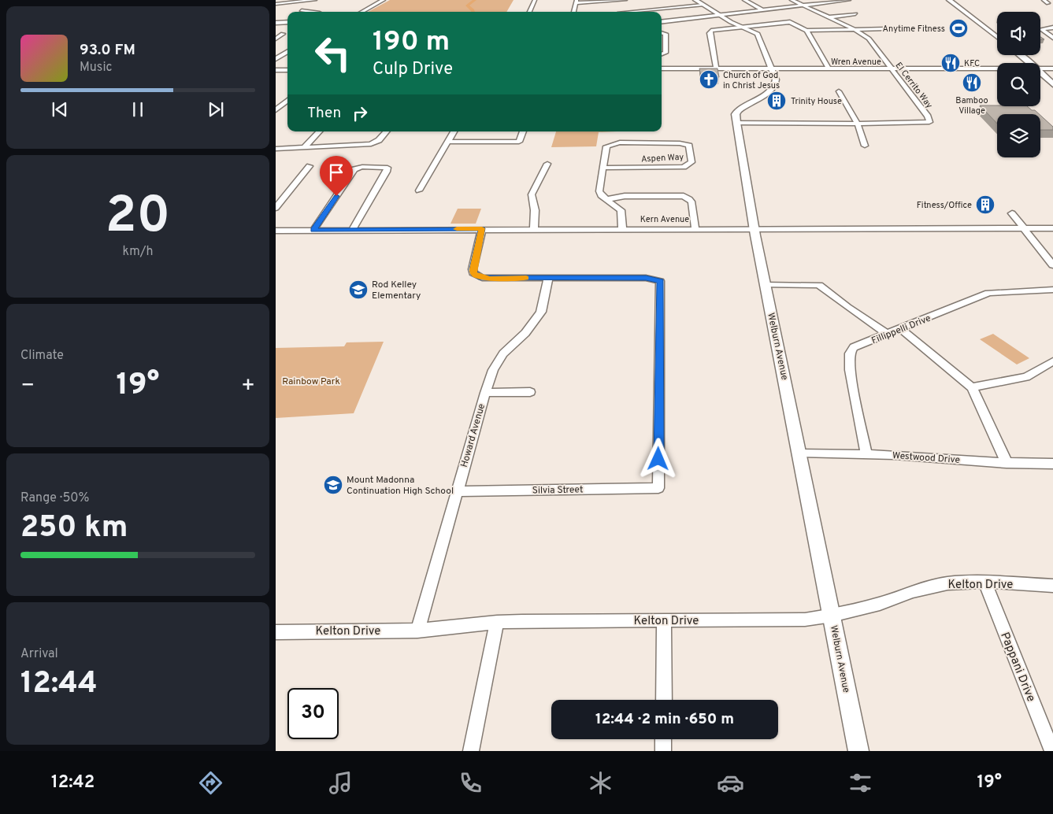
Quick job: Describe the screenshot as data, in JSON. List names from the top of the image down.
{
  "streets": {
    "main road": ["Welburn Avenue"],
    "street": [
      "Wren Avenue",
      "El Cerrito Way",
      "Aspen Way",
      "Kern Avenue",
      "Fillippelli Drive",
      "Howard Avenue",
      "Westwood Drive",
      "Silvia Street",
      "Kelton Drive",
      "Pappani Drive"
    ]
  },
  "crossings": [
    ["Wren Avenue", "El Cerrito Way"],
    ["Kern Avenue", "Welburn Avenue"],
    ["Fillippelli Drive", "Westwood Drive"],
    ["Welburn Avenue", "Westwood Drive"],
    ["Welburn Avenue", "Kelton Drive"],
    ["Howard Avenue", "Silvia Street"],
    ["Howard Avenue", "Kelton Drive"],
    ["Kelton Drive", "Pappani Drive"]
  ],
  "parks": ["Rainbow Park"],
  "places": {
    "sports": ["Anytime Fitness"],
    "restaurant": ["KFC", "Bamboo Village"],
    "church": ["Church of God in Christ Jesus"],
    "building": ["Trinity House", "Fitness/Office"],
    "school or university": ["Rod Kelley Elementary", "Mount Madonna Continuation High School"]
  },
  "page": {
    "turn": ["190 m", "Culp Drive"],
    "song": ["93.0 FM", "Music"],
    "then": "Then",
    "tile": [
      ["20", "km/h"],
      "Climate",
      ["Range · 50%", "250 km"],
      ["Arrival", "12:44"]
    ],
    "heat": ["−", "19°", "+"],
    "limit": "30",
    "trip": "12:44 · 2 min · 650 m",
    "tabs": ["12:42", "19°"]
  }
}
